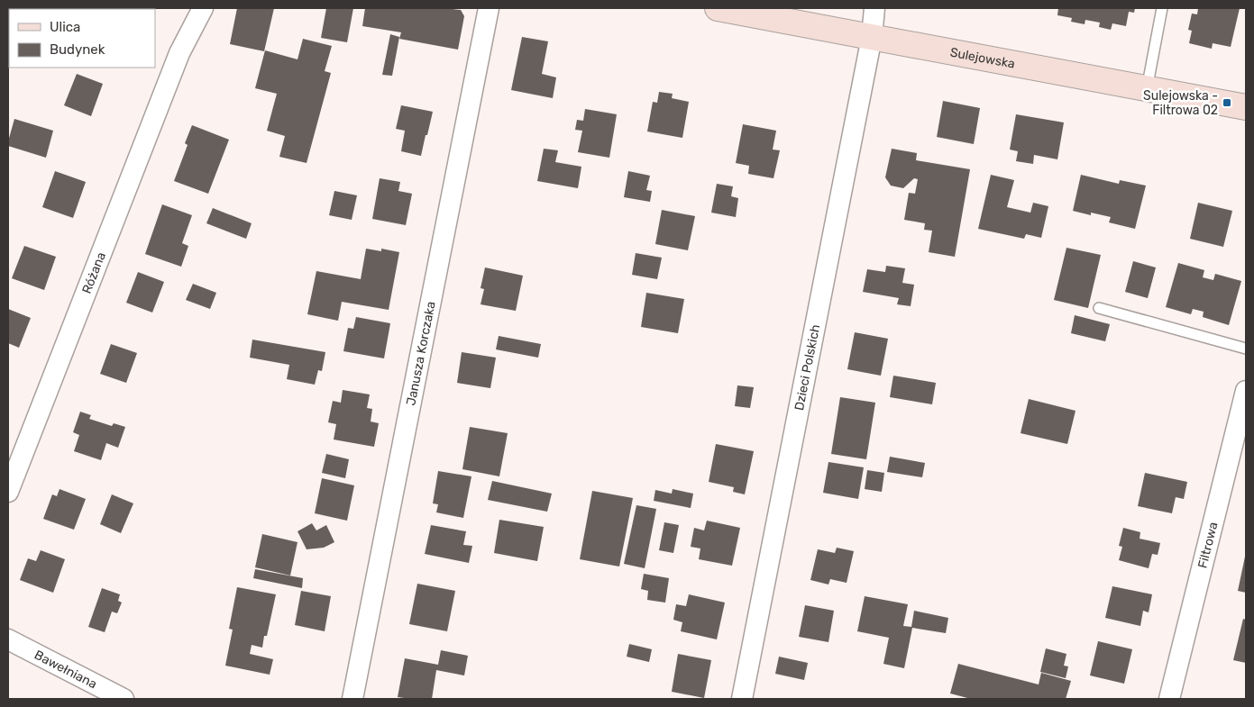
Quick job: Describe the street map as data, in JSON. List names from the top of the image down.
{
  "streets": {
    "main road": ["Sulejowska"],
    "street": [
      "Różana",
      "Janusza Korczaka",
      "Dzieci Polskich",
      "Filtrowa",
      "Bawełniana"
    ]
  },
  "crossings": [
    ["Sulejowska", "Dzieci Polskich"]
  ],
  "places": {
    "transit": ["Sulejowska - Filtrowa 02"]
  },
  "legend": ["Ulica", "Budynek"]
}
